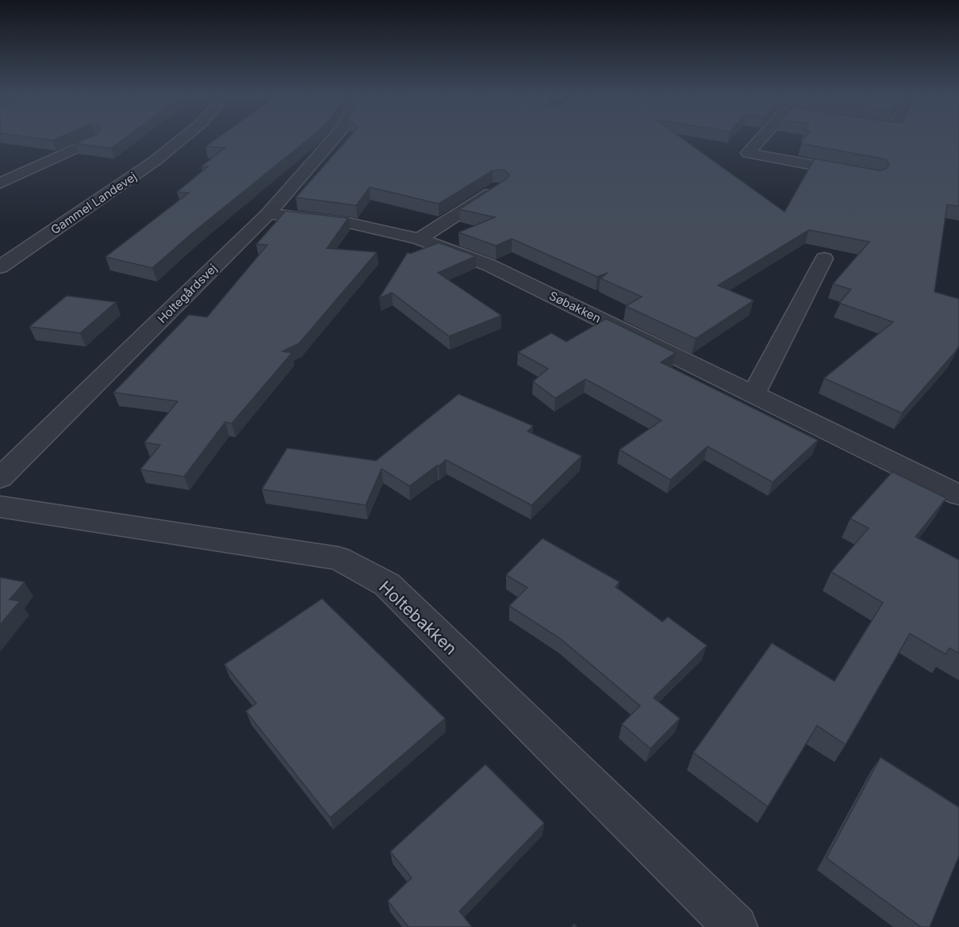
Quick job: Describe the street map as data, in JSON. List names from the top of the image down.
{
  "streets": {
    "street": [
      "Gammel Landevej",
      "Holtegårdsvej",
      "Søbakken",
      "Holtebakken"
    ]
  },
  "crossings": [
    ["Holtegårdsvej", "Søbakken"]
  ]
}
